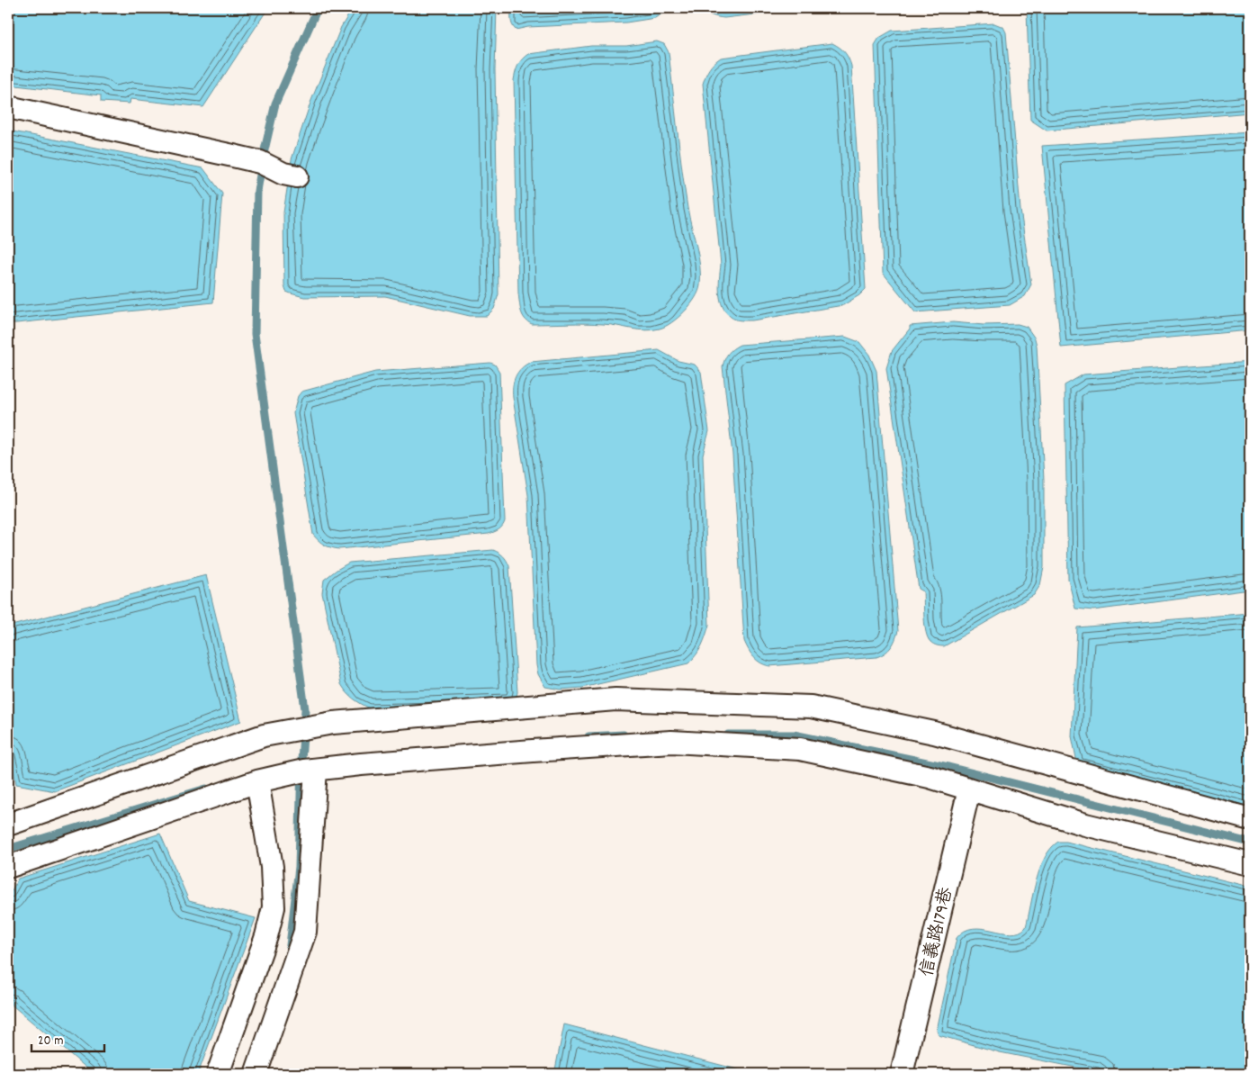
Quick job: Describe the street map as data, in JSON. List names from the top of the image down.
{
  "streets": {
    "street": ["信義路179巷"]
  },
  "scale_bar": "20 m"
}
